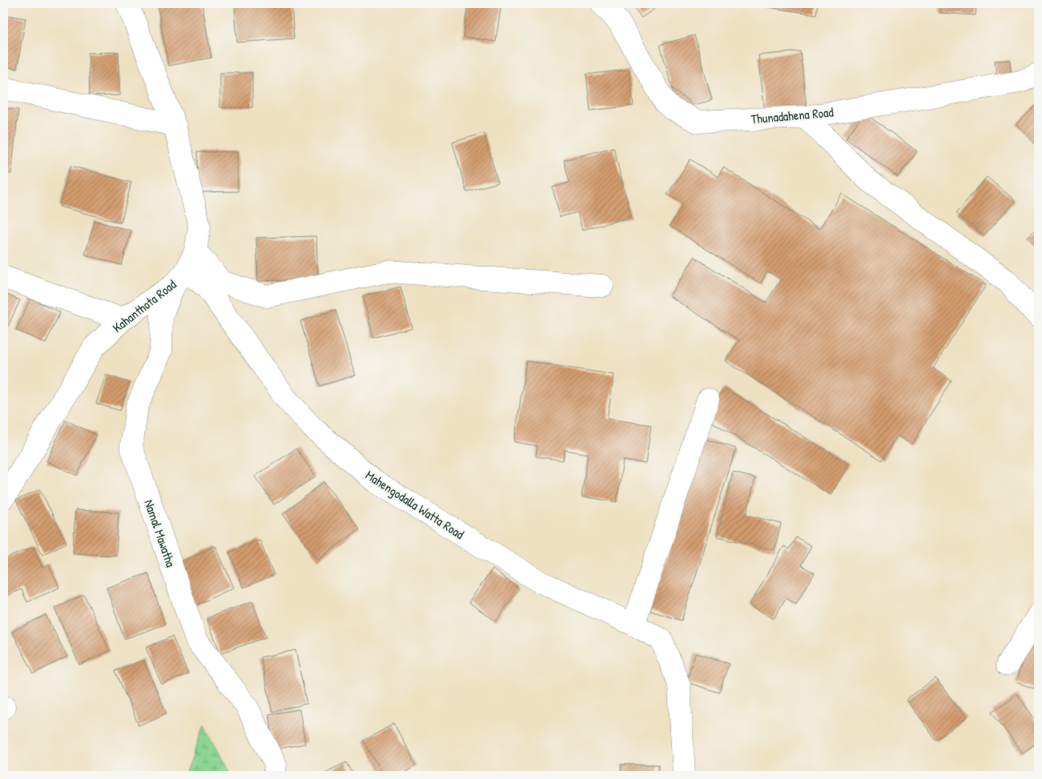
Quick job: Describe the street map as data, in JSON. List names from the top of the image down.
{
  "streets": {
    "street": [
      "Thunadahena Road",
      "Kahanthota Road",
      "Mahengodalla Watta Road",
      "Namal Mawatha"
    ]
  },
  "crossings": [
    ["Kahanthota Road", "Mahengodalla Watta Road"],
    ["Kahanthota Road", "Namal Mawatha"],
    ["Mahengodalla Watta Road", "Namal Mawatha"]
  ]
}
